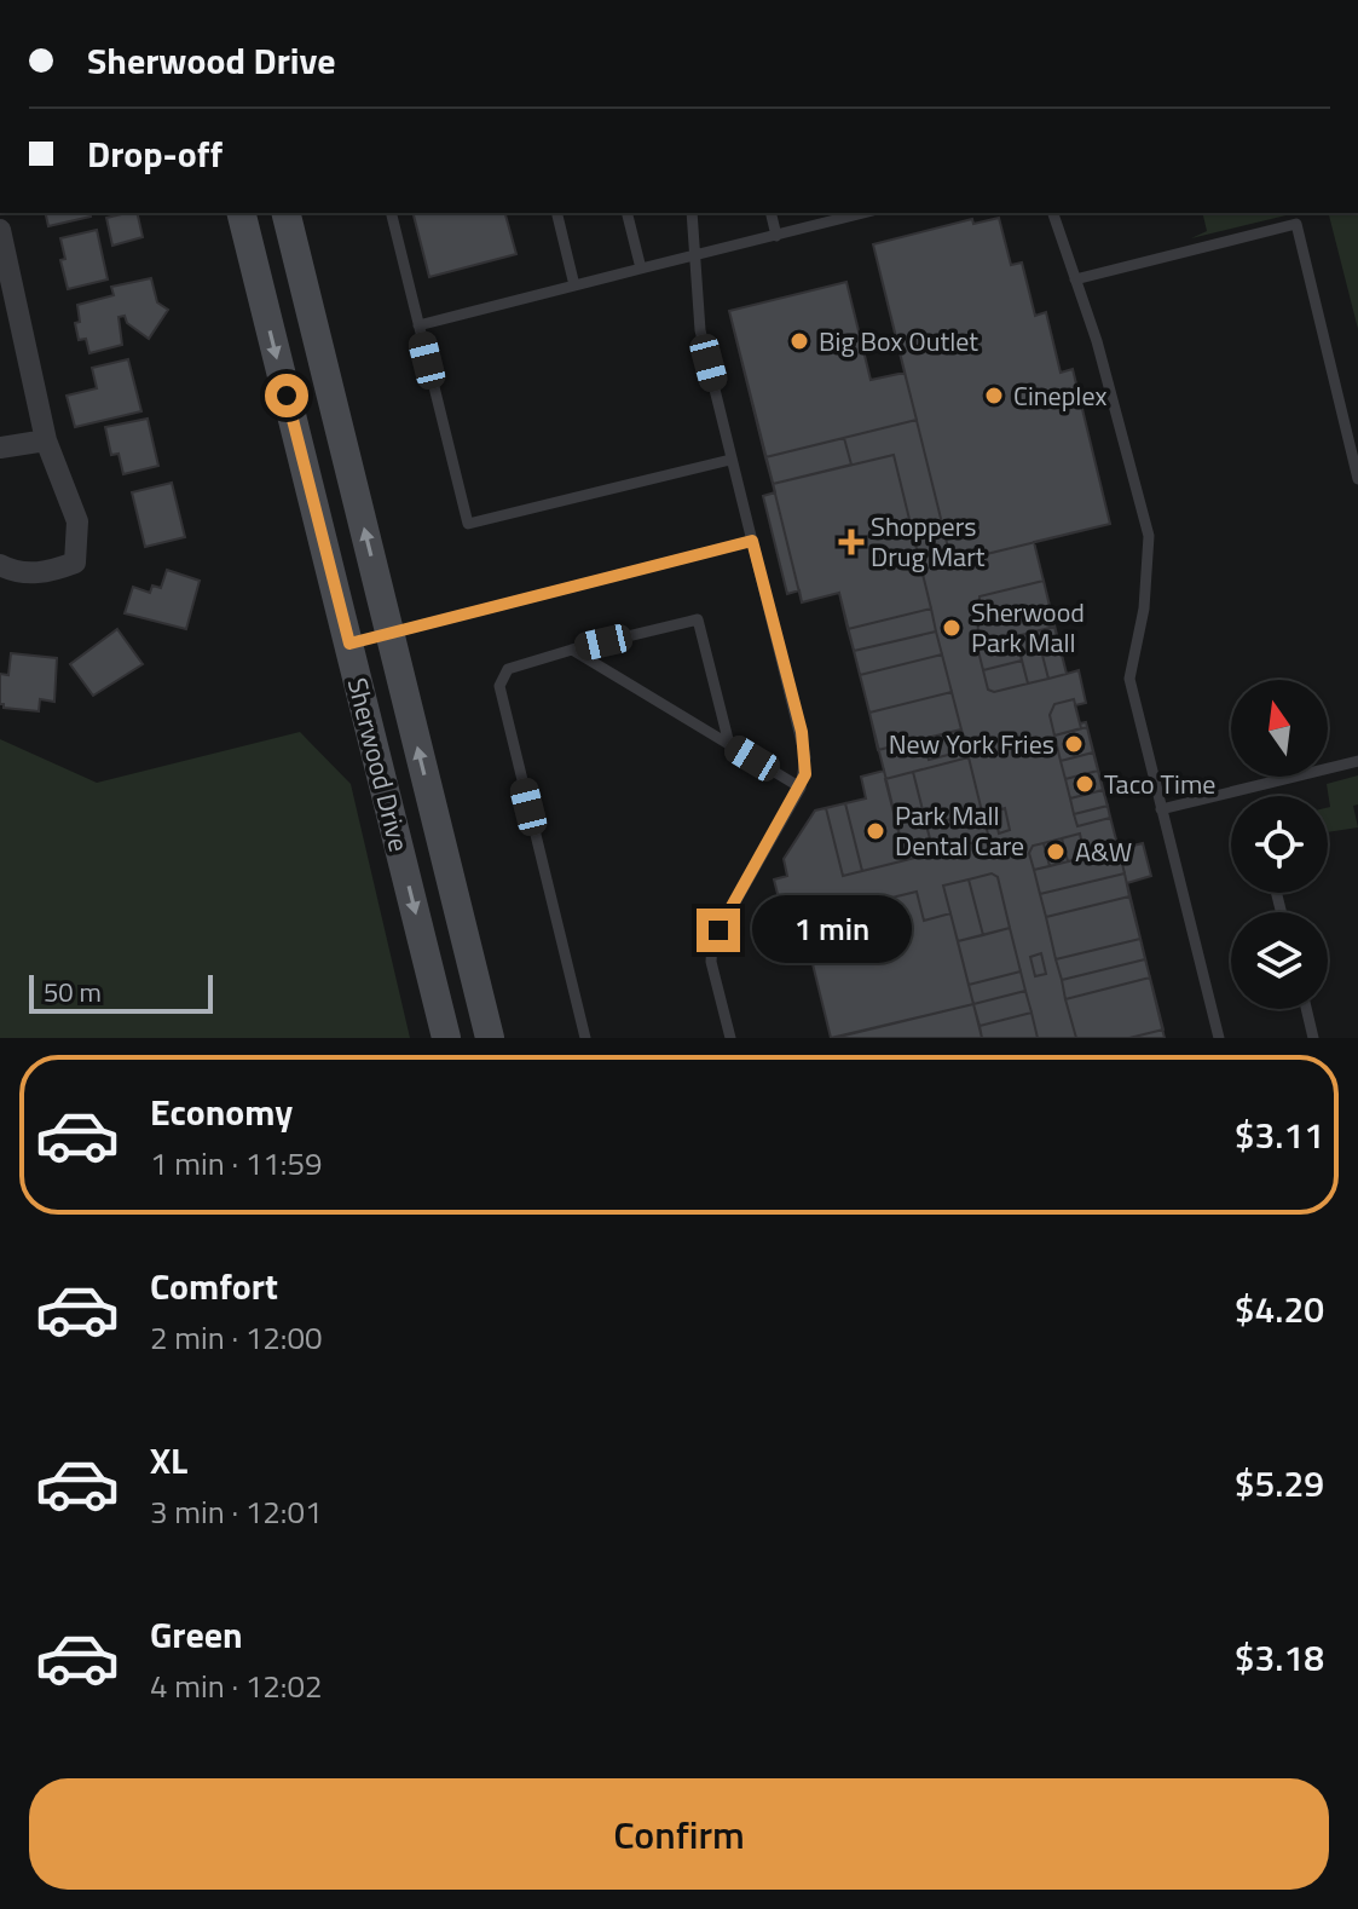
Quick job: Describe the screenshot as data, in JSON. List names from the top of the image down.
{
  "streets": {
    "main road": ["Sherwood Drive"]
  },
  "places": {
    "other": [
      "Big Box Outlet",
      "Cineplex",
      "Sherwood Park Mall",
      "New York Fries",
      "Taco Time",
      "Park Mall Dental Care",
      "A&W"
    ],
    "health": ["Shoppers Drug Mart"]
  },
  "scale_bar": "50 m",
  "north": "top",
  "page": {
    "banner": ["Sherwood Drive", "Drop-off"],
    "bubble": "1 min",
    "scale": "50 m",
    "list": [
      {
        "name": "Economy",
        "note": "1 min · 11:59",
        "value": "$3.11"
      },
      {
        "name": "Comfort",
        "note": "2 min · 12:00",
        "value": "$4.20"
      },
      {
        "name": "XL",
        "note": "3 min · 12:01",
        "value": "$5.29"
      },
      {
        "name": "Green",
        "note": "4 min · 12:02",
        "value": "$3.18"
      }
    ],
    "buttons": "Confirm"
  }
}
